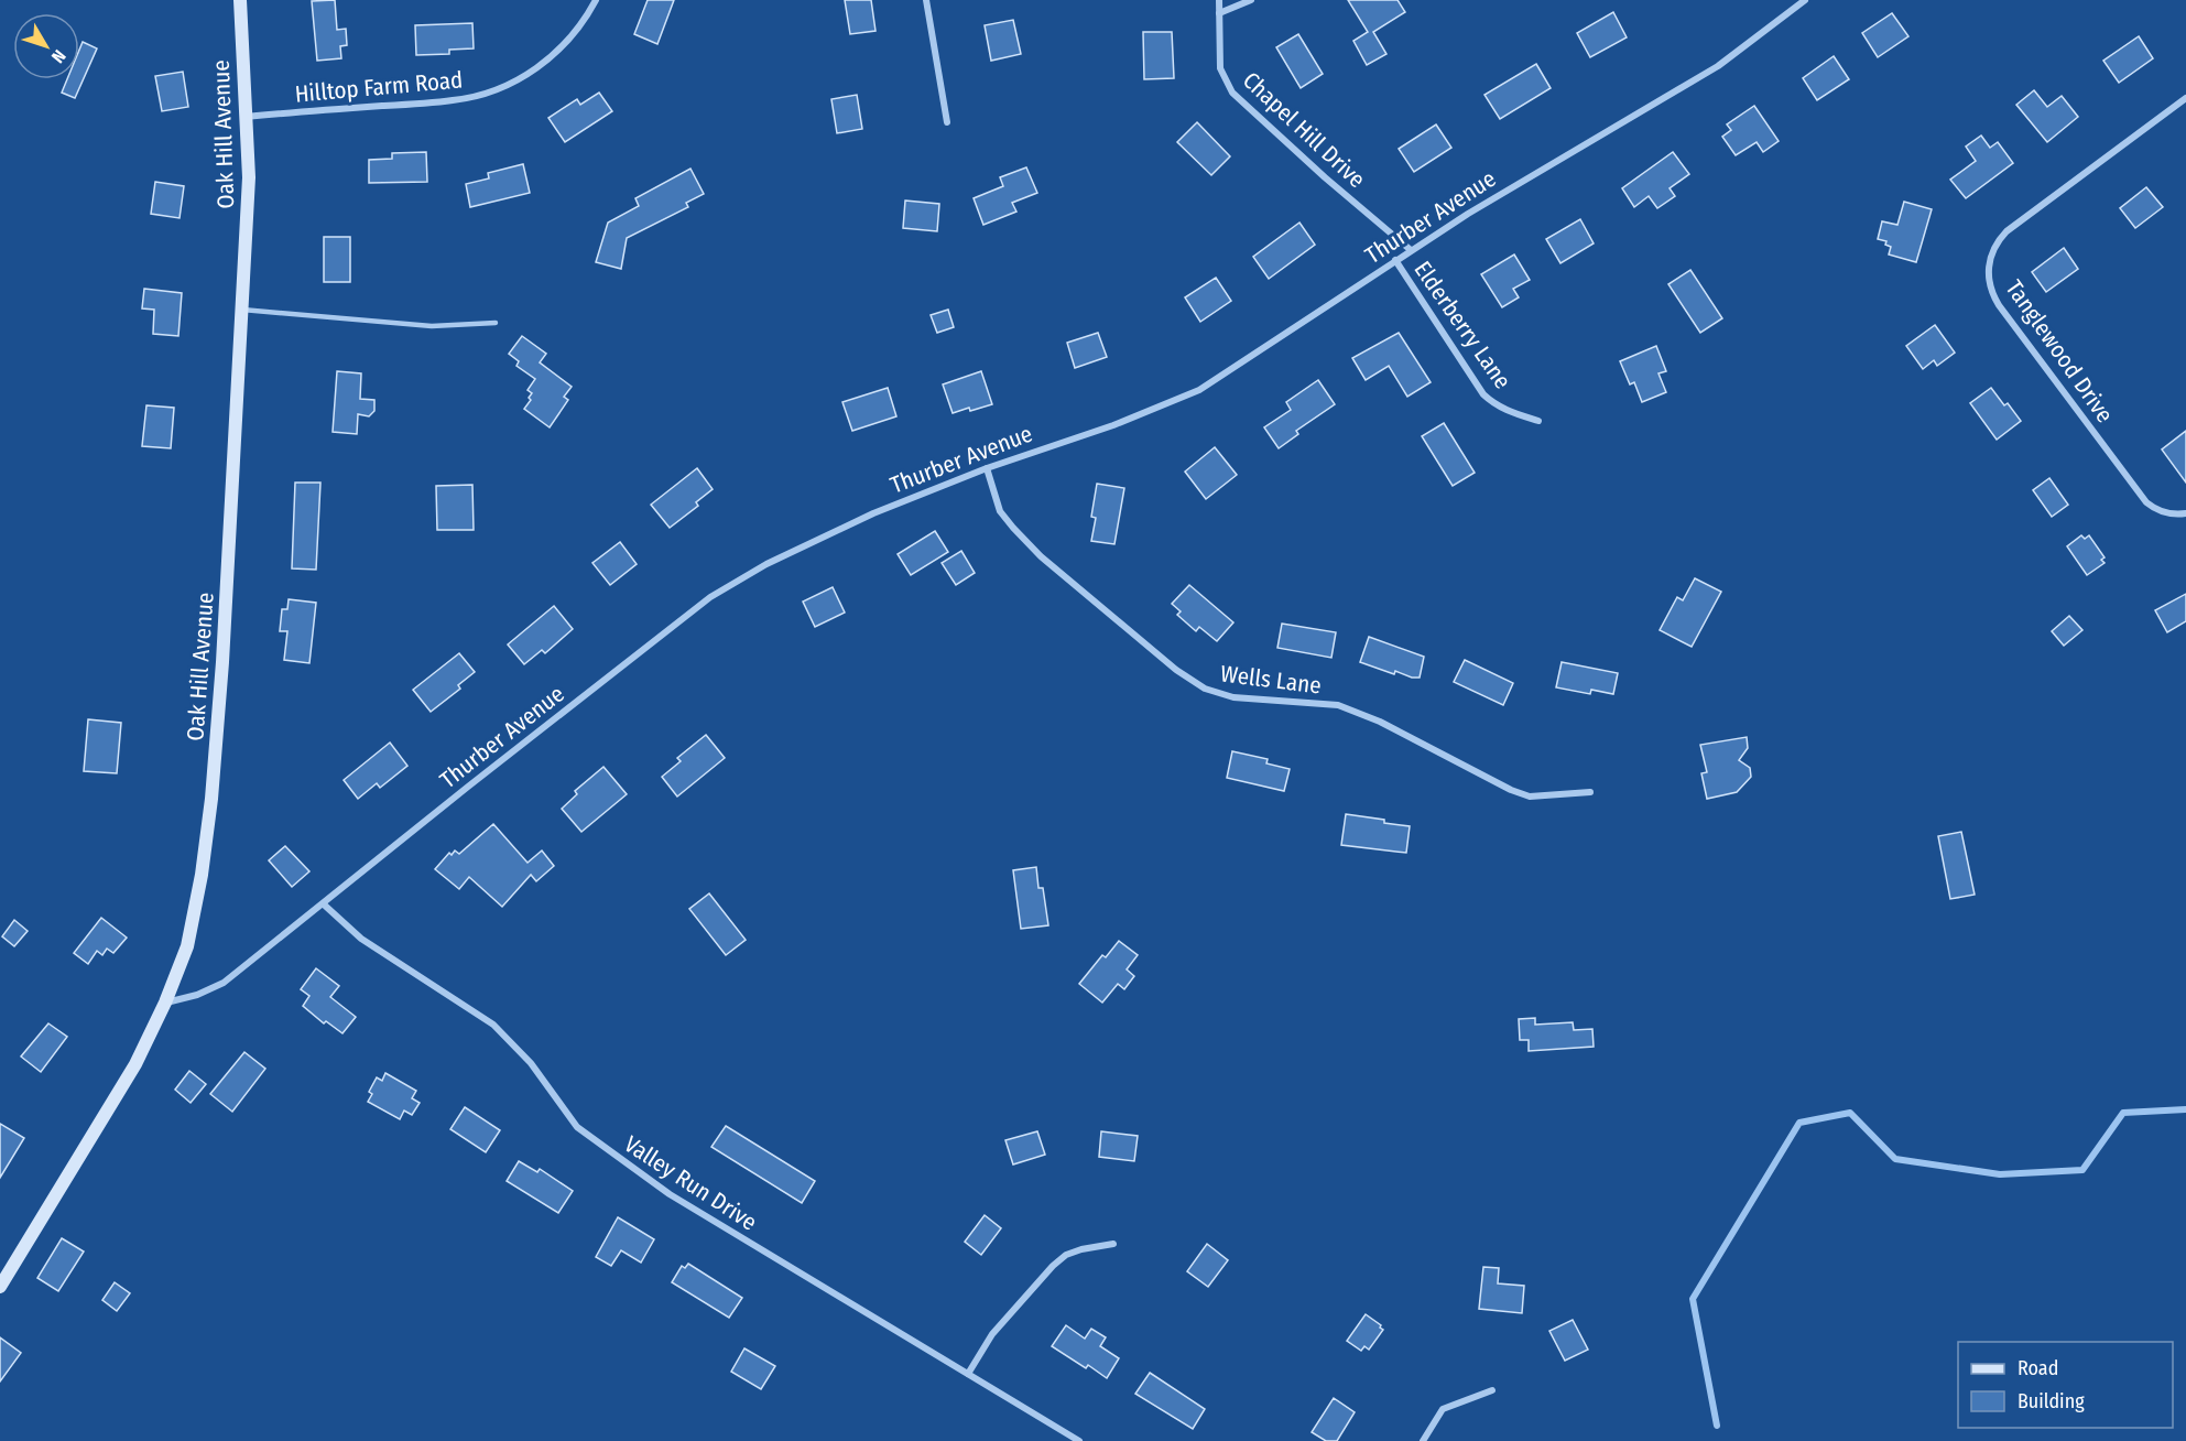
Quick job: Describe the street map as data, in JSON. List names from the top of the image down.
{
  "streets": {
    "main road": ["Oak Hill Avenue"],
    "street": [
      "Hilltop Farm Road",
      "Chapel Hill Drive",
      "Thurber Avenue",
      "Elderberry Lane",
      "Tanglewood Drive",
      "Wells Lane",
      "Valley Run Drive"
    ]
  },
  "crossings": [
    ["Hilltop Farm Road", "Oak Hill Avenue"],
    ["Chapel Hill Drive", "Thurber Avenue"],
    ["Oak Hill Avenue", "Thurber Avenue"],
    ["Thurber Avenue", "Elderberry Lane"],
    ["Thurber Avenue", "Wells Lane"],
    ["Thurber Avenue", "Valley Run Drive"]
  ],
  "legend": ["Road", "Building"],
  "north": "bottom right"
}
